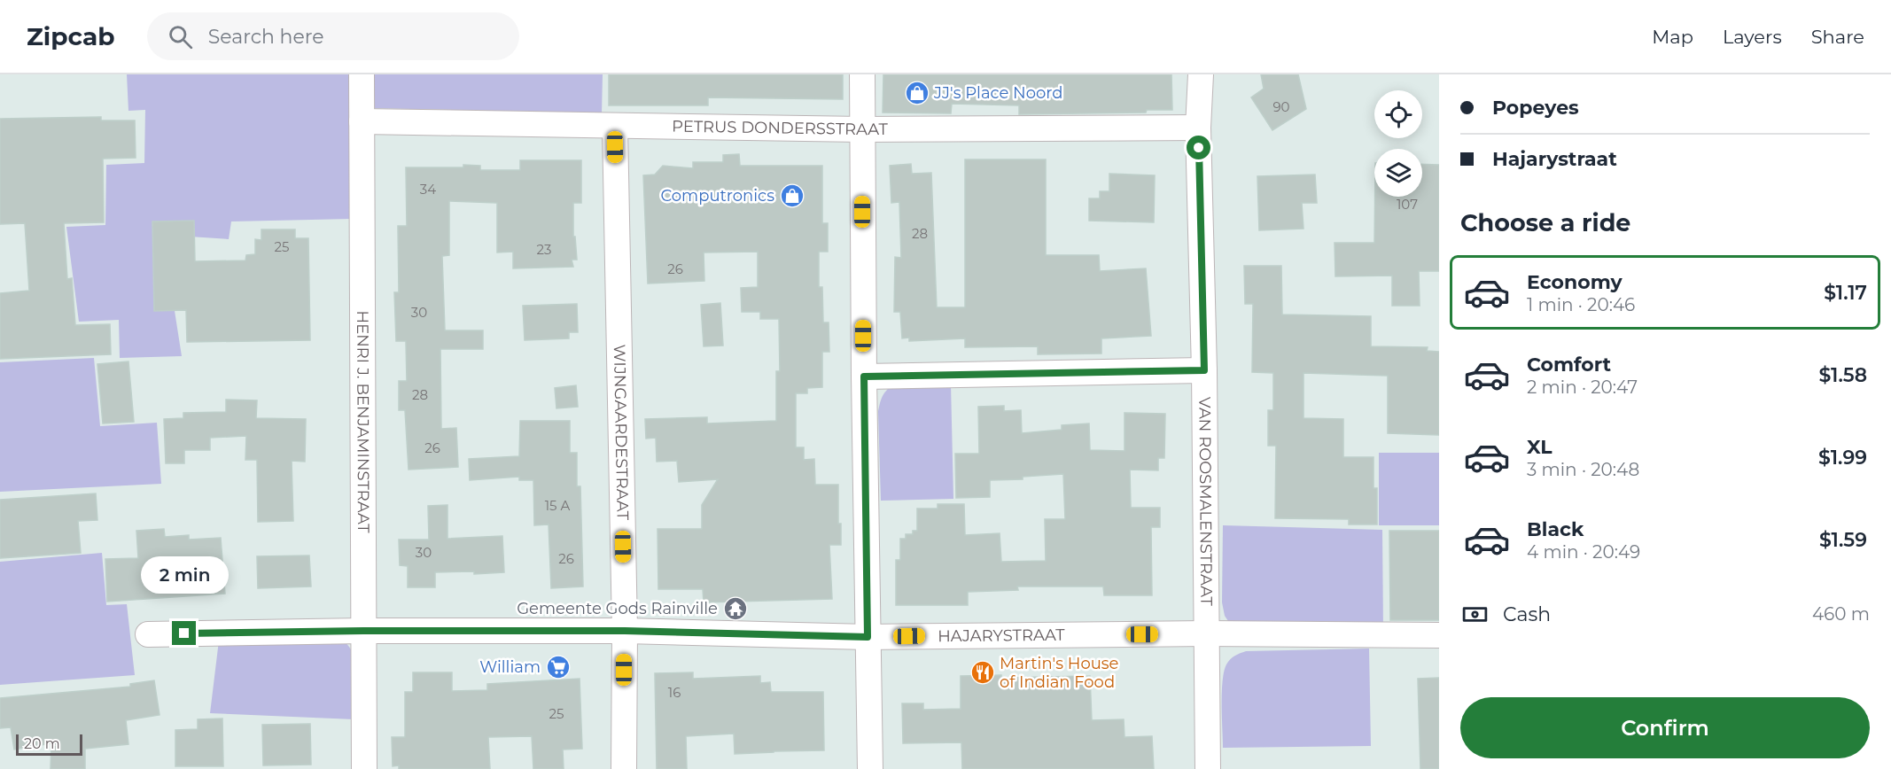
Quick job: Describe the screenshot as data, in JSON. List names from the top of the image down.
{
  "streets": {
    "street": [
      "PETRUS DONDERSSTRAAT",
      "HENRI J. BENJAMINSTRAAT",
      "WIJNGAARDESTRAAT",
      "VAN ROOSMALENSTRAAT",
      "HAJARYSTRAAT"
    ]
  },
  "crossings": [
    ["PETRUS DONDERSSTRAAT", "HENRI J. BENJAMINSTRAAT"],
    ["PETRUS DONDERSSTRAAT", "WIJNGAARDESTRAAT"],
    ["PETRUS DONDERSSTRAAT", "VAN ROOSMALENSTRAAT"],
    ["HENRI J. BENJAMINSTRAAT", "HAJARYSTRAAT"],
    ["WIJNGAARDESTRAAT", "HAJARYSTRAAT"],
    ["VAN ROOSMALENSTRAAT", "HAJARYSTRAAT"]
  ],
  "places": {
    "shop": ["JJ's Place Noord", "Computronics"],
    "temple": ["Gemeente Gods Rainville"],
    "supermarket": ["William"],
    "restaurant": ["Martin's House of Indian Food"]
  },
  "house_numbers": [
    "90",
    "34",
    "107",
    "28",
    "25",
    "23",
    "26",
    "30",
    "28",
    "26",
    "15 A",
    "30",
    "26",
    "16",
    "25"
  ],
  "scale_bar": "20 m",
  "page": {
    "header": "Zipcab",
    "search": "Search here",
    "nav": ["Map", "Layers", "Share"],
    "banner": ["Popeyes", "Hajarystraat"],
    "heading": "Choose a ride",
    "list": [
      {
        "name": "Economy",
        "note": "1 min · 20:46",
        "value": "$1.17"
      },
      {
        "name": "Comfort",
        "note": "2 min · 20:47",
        "value": "$1.58"
      },
      {
        "name": "XL",
        "note": "3 min · 20:48",
        "value": "$1.99"
      },
      {
        "name": "Black",
        "note": "4 min · 20:49",
        "value": "$1.59"
      }
    ],
    "bubble": "2 min",
    "pay": ["Cash", "460 m"],
    "buttons": "Confirm",
    "scale": "20 m"
  }
}
